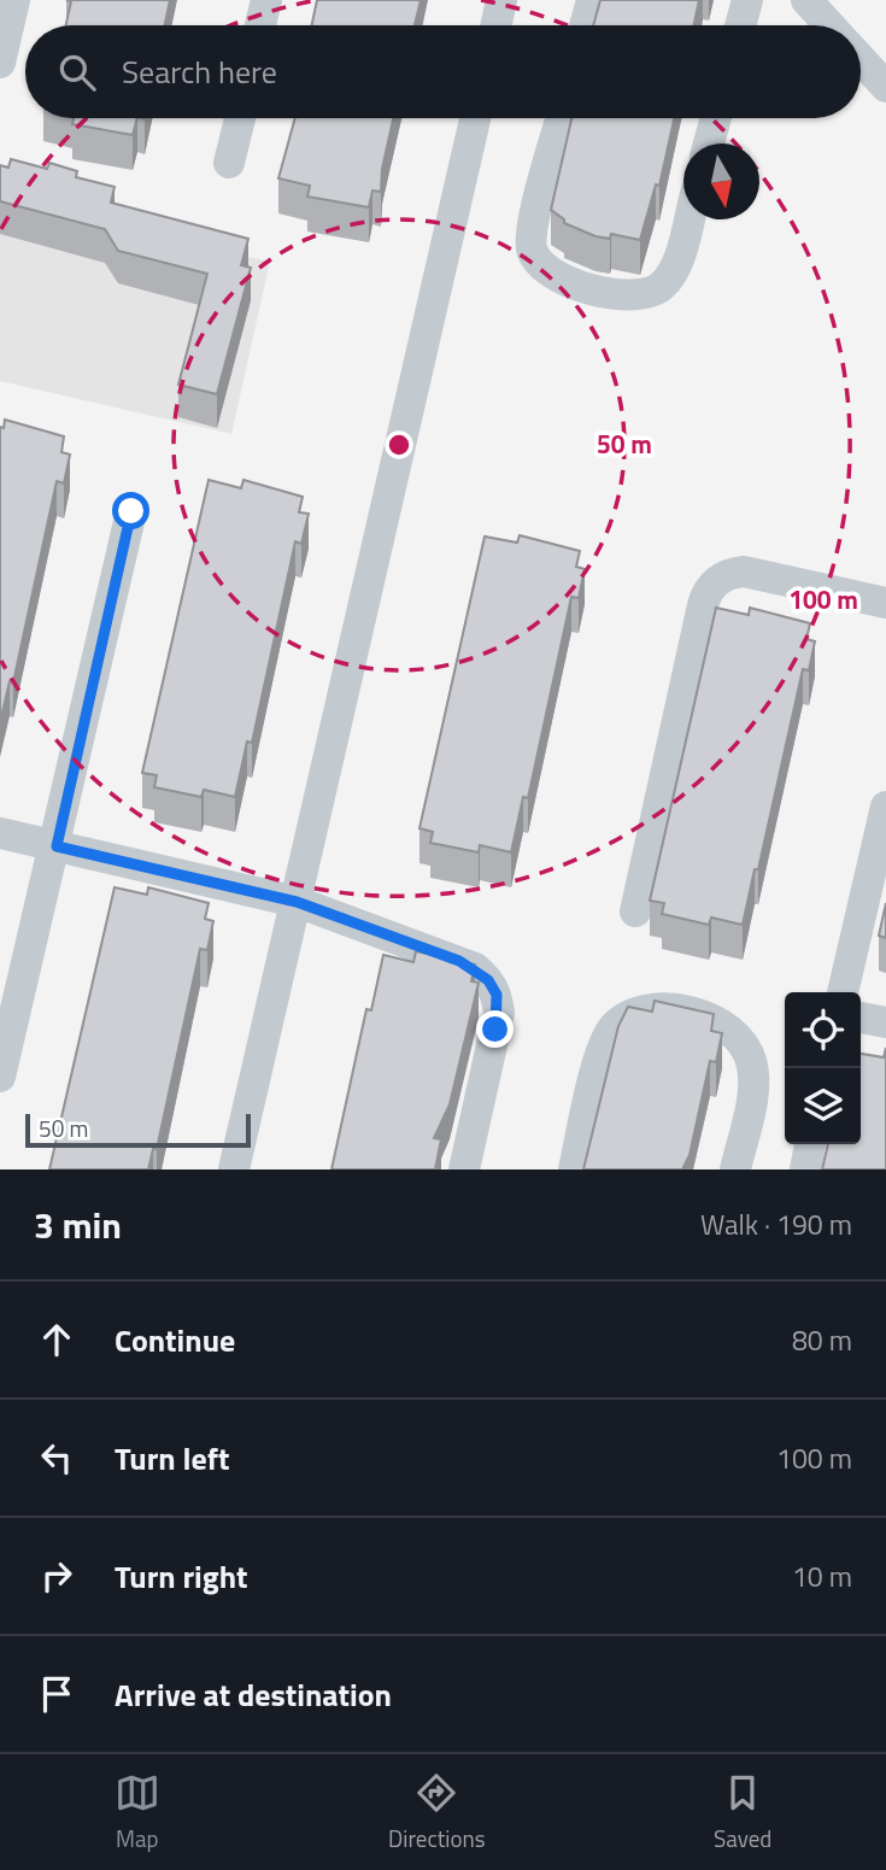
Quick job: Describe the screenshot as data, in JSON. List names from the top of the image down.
{
  "scale_bar": "50 m",
  "north": "bottom",
  "page": {
    "search": "Search here",
    "scale": "50 m",
    "heading": ["3 min", "Walk · 190 m"],
    "list": [
      ["Continue", "80 m"],
      ["Turn left", "100 m"],
      ["Turn right", "10 m"],
      "Arrive at destination"
    ],
    "nav": ["Map", "Directions", "Saved"]
  },
  "rings": ["50 m", "100 m"]
}
